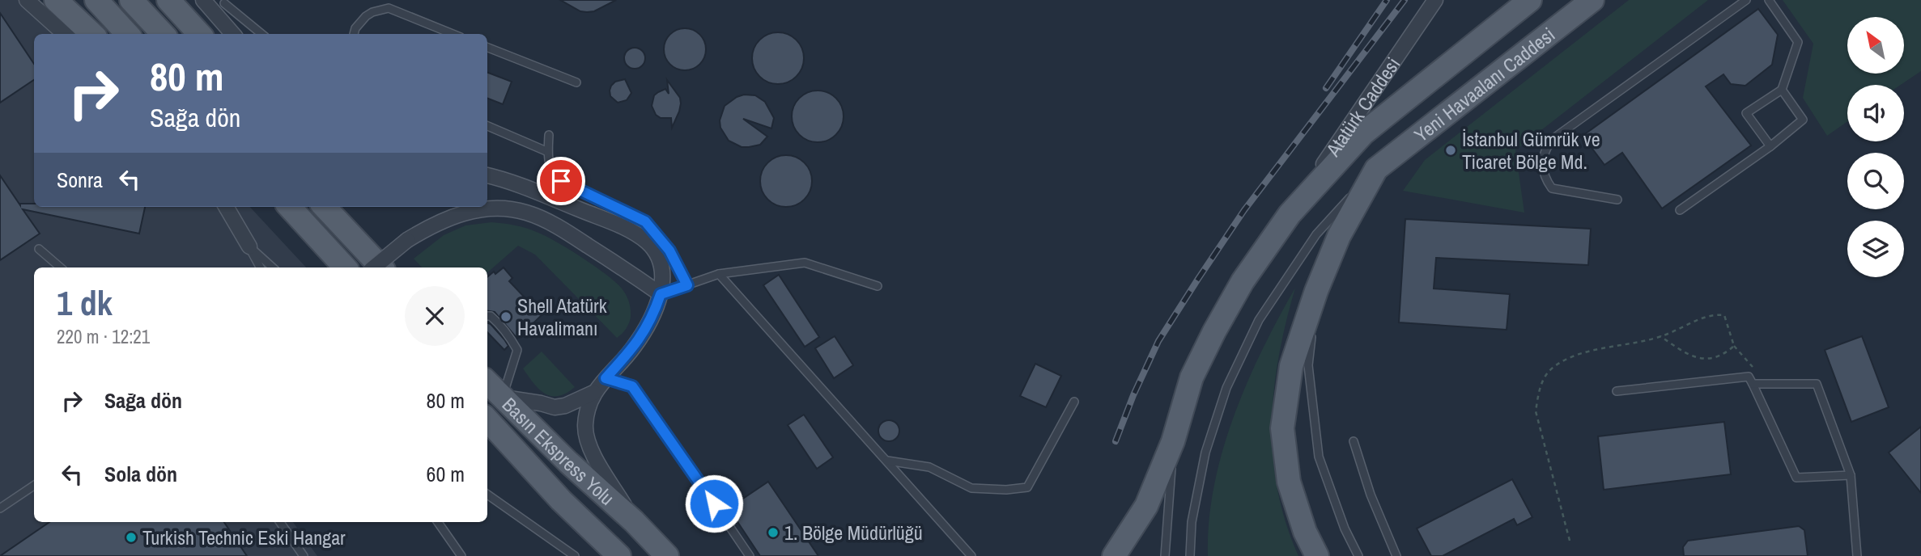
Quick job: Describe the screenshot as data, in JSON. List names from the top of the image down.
{
  "streets": {
    "main road": ["Yeni Havaalanı Caddesi", "Basın Ekspress Yolu"],
    "street": ["Atatürk Caddesi"]
  },
  "places": [
    "İstanbul Gümrük ve Ticaret Bölge Md.",
    "Shell Atatürk Havalimanı",
    "1. Bölge Müdürlüğü",
    "Turkish Technic Eski Hangar"
  ],
  "north": "top left",
  "page": {
    "turn": ["80 m", "Sağa dön"],
    "then": "Sonra",
    "heading": ["1 dk", "220 m · 12:21"],
    "list": [
      {
        "name": "Sağa dön",
        "value": "80 m"
      },
      {
        "name": "Sola dön",
        "value": "60 m"
      }
    ]
  }
}
